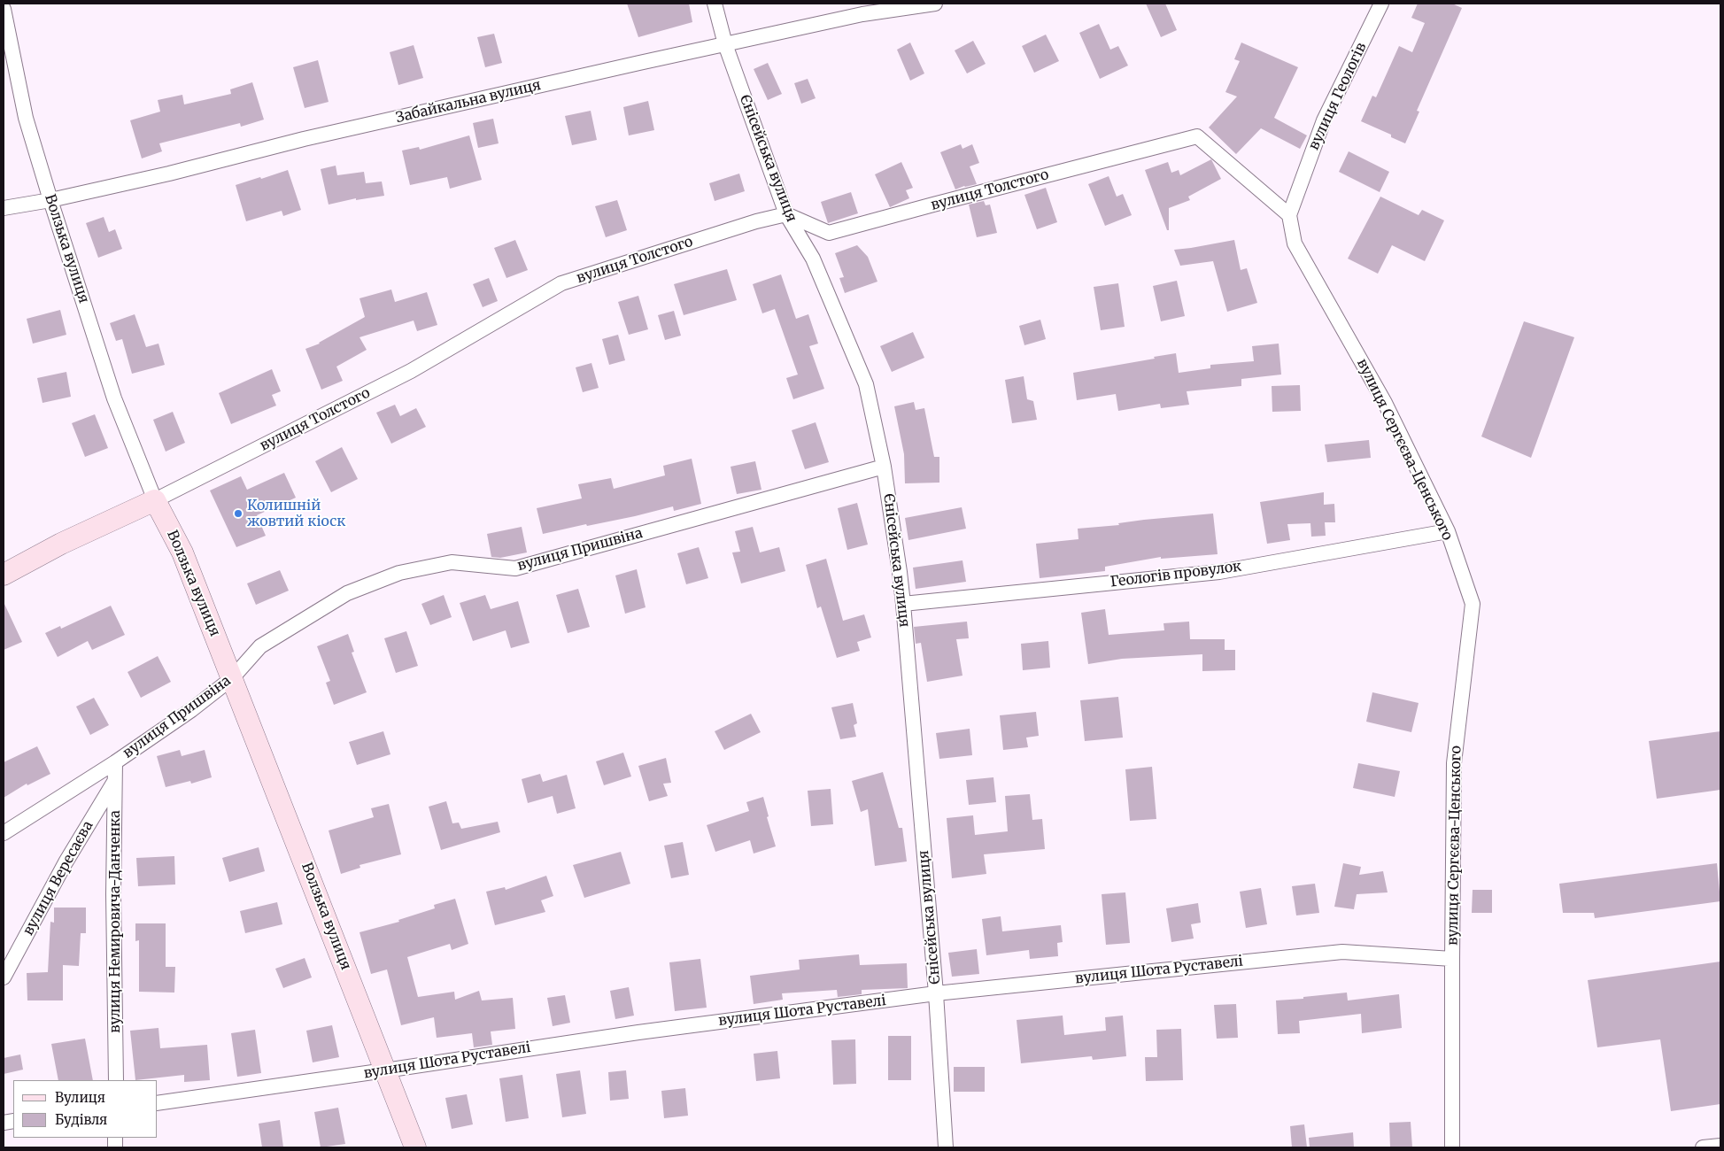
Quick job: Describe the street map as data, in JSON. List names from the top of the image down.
{
  "streets": {
    "street": [
      "вулиця Геологів",
      "Забайкальна вулиця",
      "Єнісейська вулиця",
      "вулиця Толстого",
      "Волзька вулиця",
      "вулиця Сергєєва-Ценського",
      "вулиця Пришвіна",
      "Геологів провулок",
      "вулиця Вересаєва",
      "вулиця Немировича-Данченка",
      "вулиця Шота Руставелі"
    ]
  },
  "crossings": [
    ["вулиця Геологів", "вулиця Толстого"],
    ["вулиця Геологів", "вулиця Сергєєва-Ценського"],
    ["Забайкальна вулиця", "Єнісейська вулиця"],
    ["Забайкальна вулиця", "Волзька вулиця"],
    ["Єнісейська вулиця", "вулиця Толстого"],
    ["Єнісейська вулиця", "вулиця Пришвіна"],
    ["Єнісейська вулиця", "Геологів провулок"],
    ["Єнісейська вулиця", "вулиця Шота Руставелі"],
    ["вулиця Толстого", "Волзька вулиця"],
    ["вулиця Толстого", "вулиця Сергєєва-Ценського"],
    ["Волзька вулиця", "вулиця Пришвіна"],
    ["Волзька вулиця", "вулиця Шота Руставелі"],
    ["вулиця Сергєєва-Ценського", "Геологів провулок"],
    ["вулиця Сергєєва-Ценського", "вулиця Шота Руставелі"],
    ["вулиця Пришвіна", "вулиця Немировича-Данченка"],
    ["вулиця Вересаєва", "вулиця Немировича-Данченка"]
  ],
  "places": ["Колишній жовтий кіоск"],
  "legend": ["Вулиця", "Будівля"]
}
